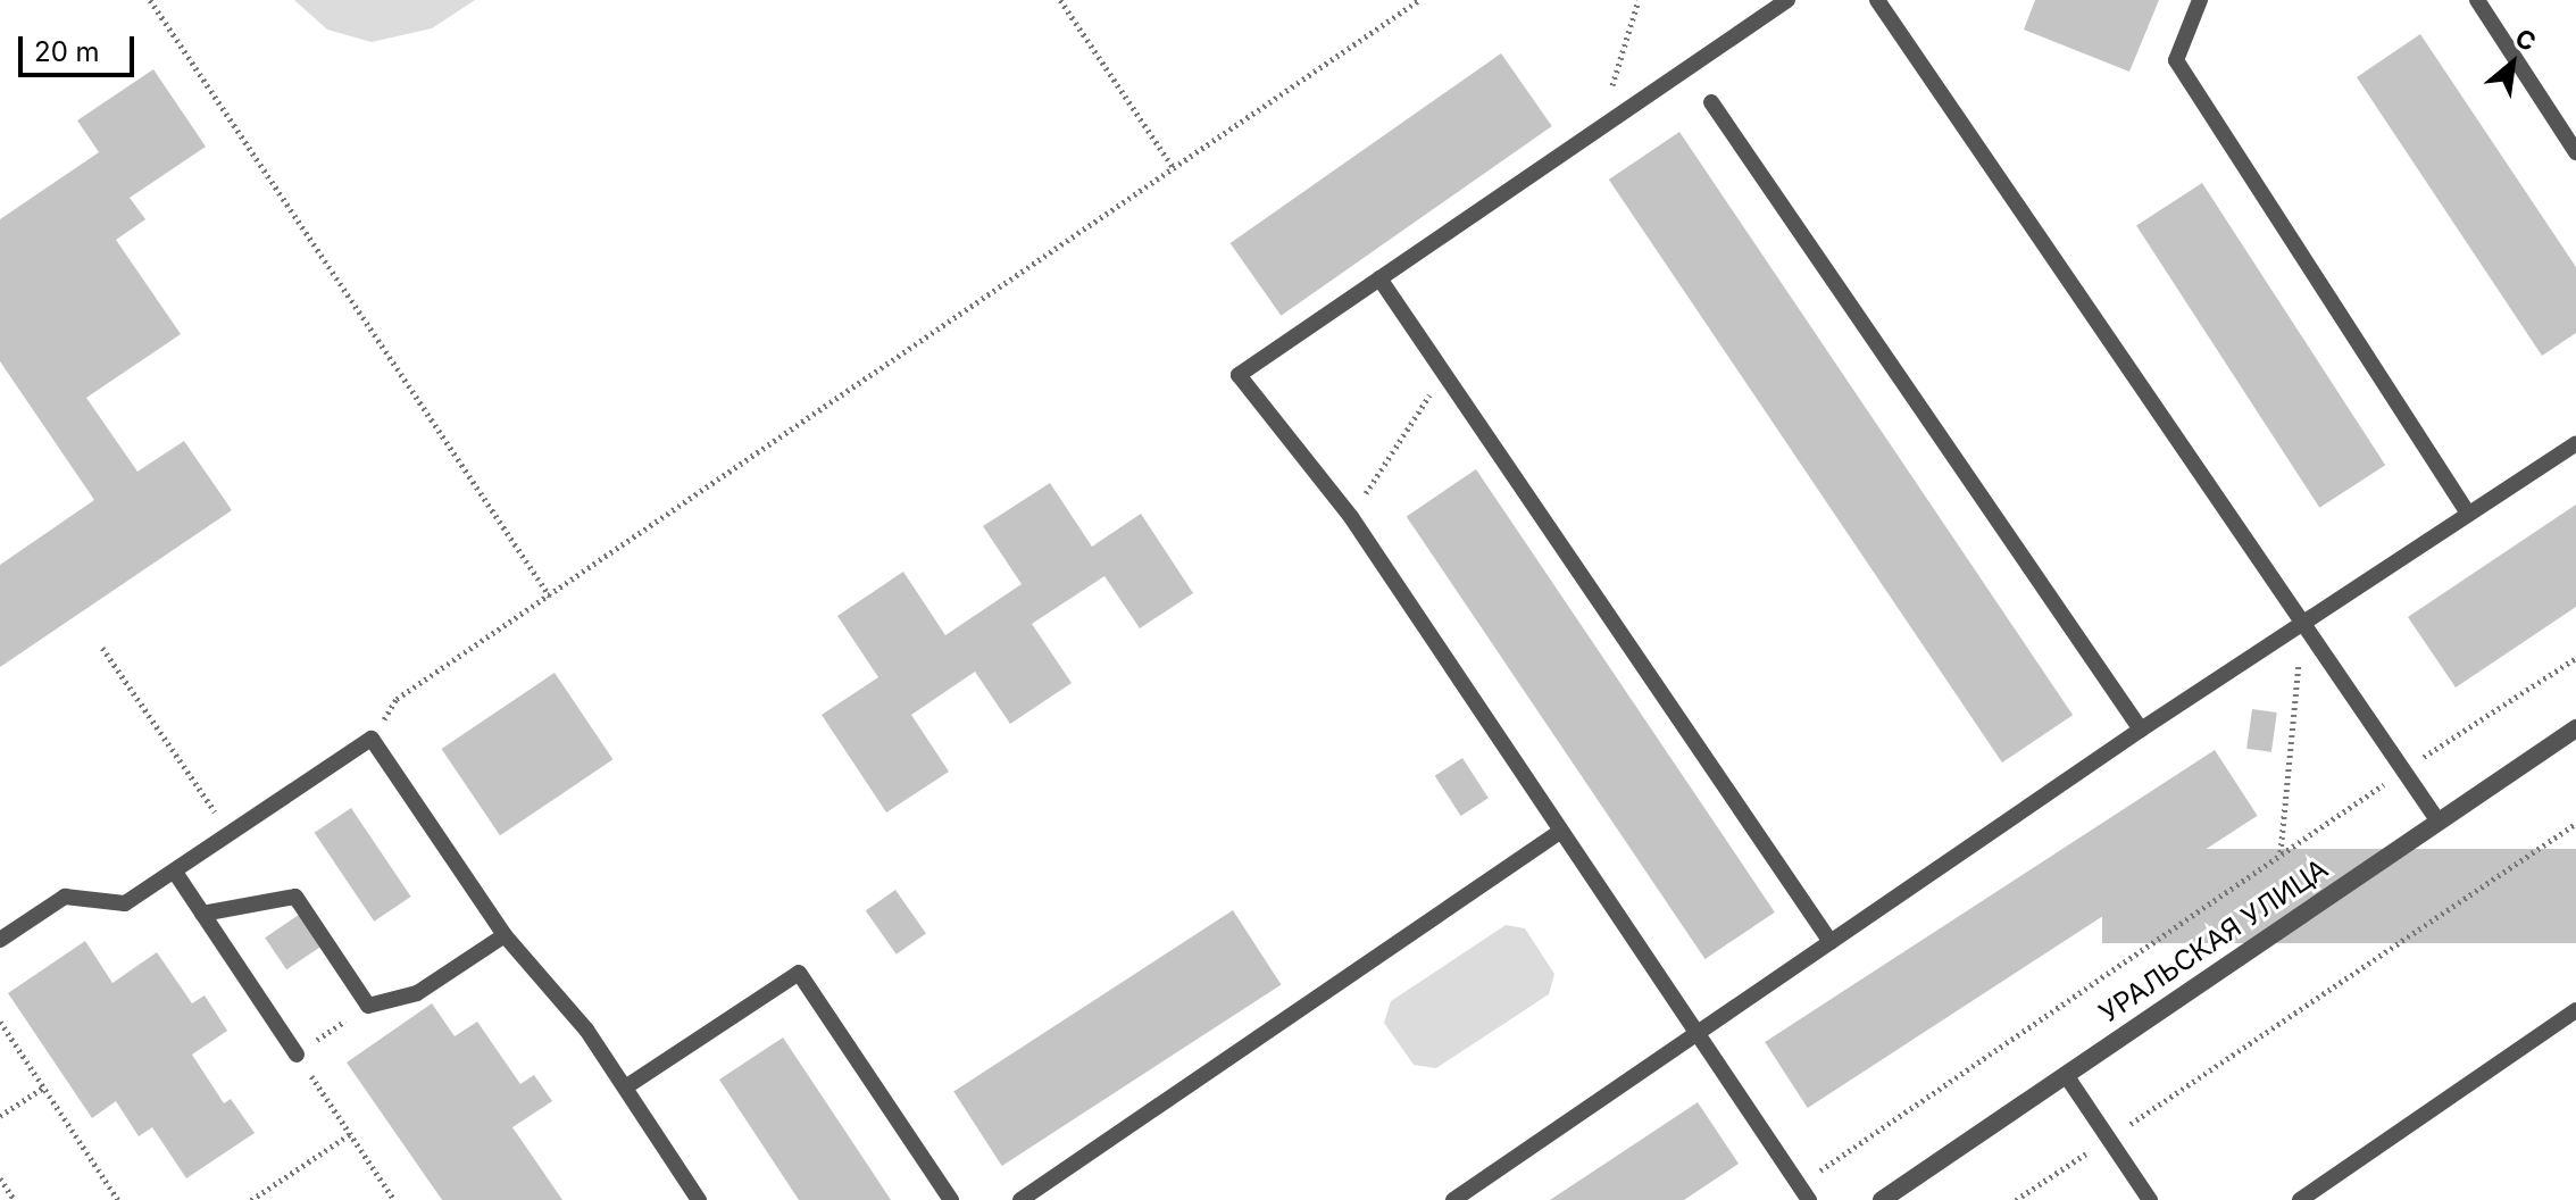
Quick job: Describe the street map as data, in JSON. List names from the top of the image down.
{
  "streets": {
    "street": ["УРАЛЬСКАЯ УЛИЦА"]
  },
  "scale_bar": "20 m",
  "north": "top right"
}
